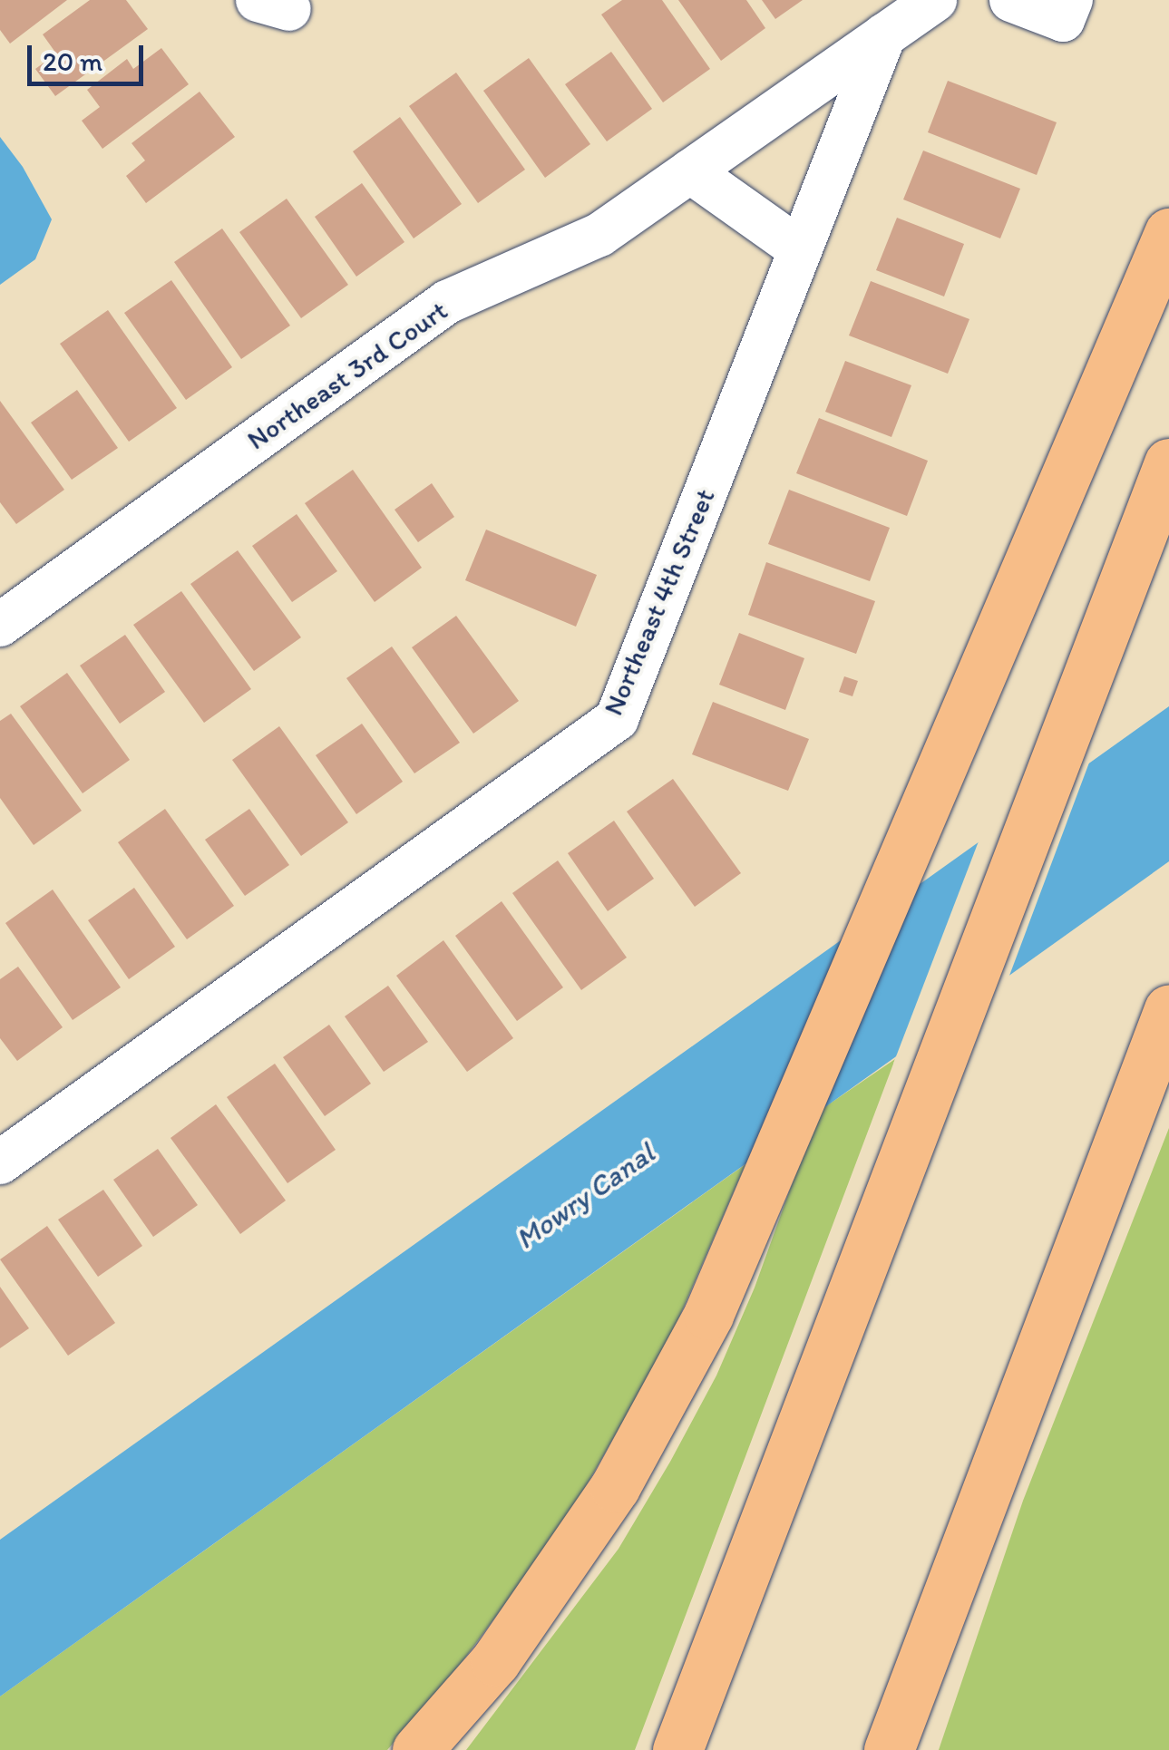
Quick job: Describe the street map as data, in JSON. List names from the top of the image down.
{
  "streets": {
    "street": ["Northeast 3rd Court", "Northeast 4th Street"]
  },
  "crossings": [
    ["Northeast 3rd Court", "Northeast 4th Street"]
  ],
  "water": ["Mowry Canal"],
  "scale_bar": "20 m"
}
